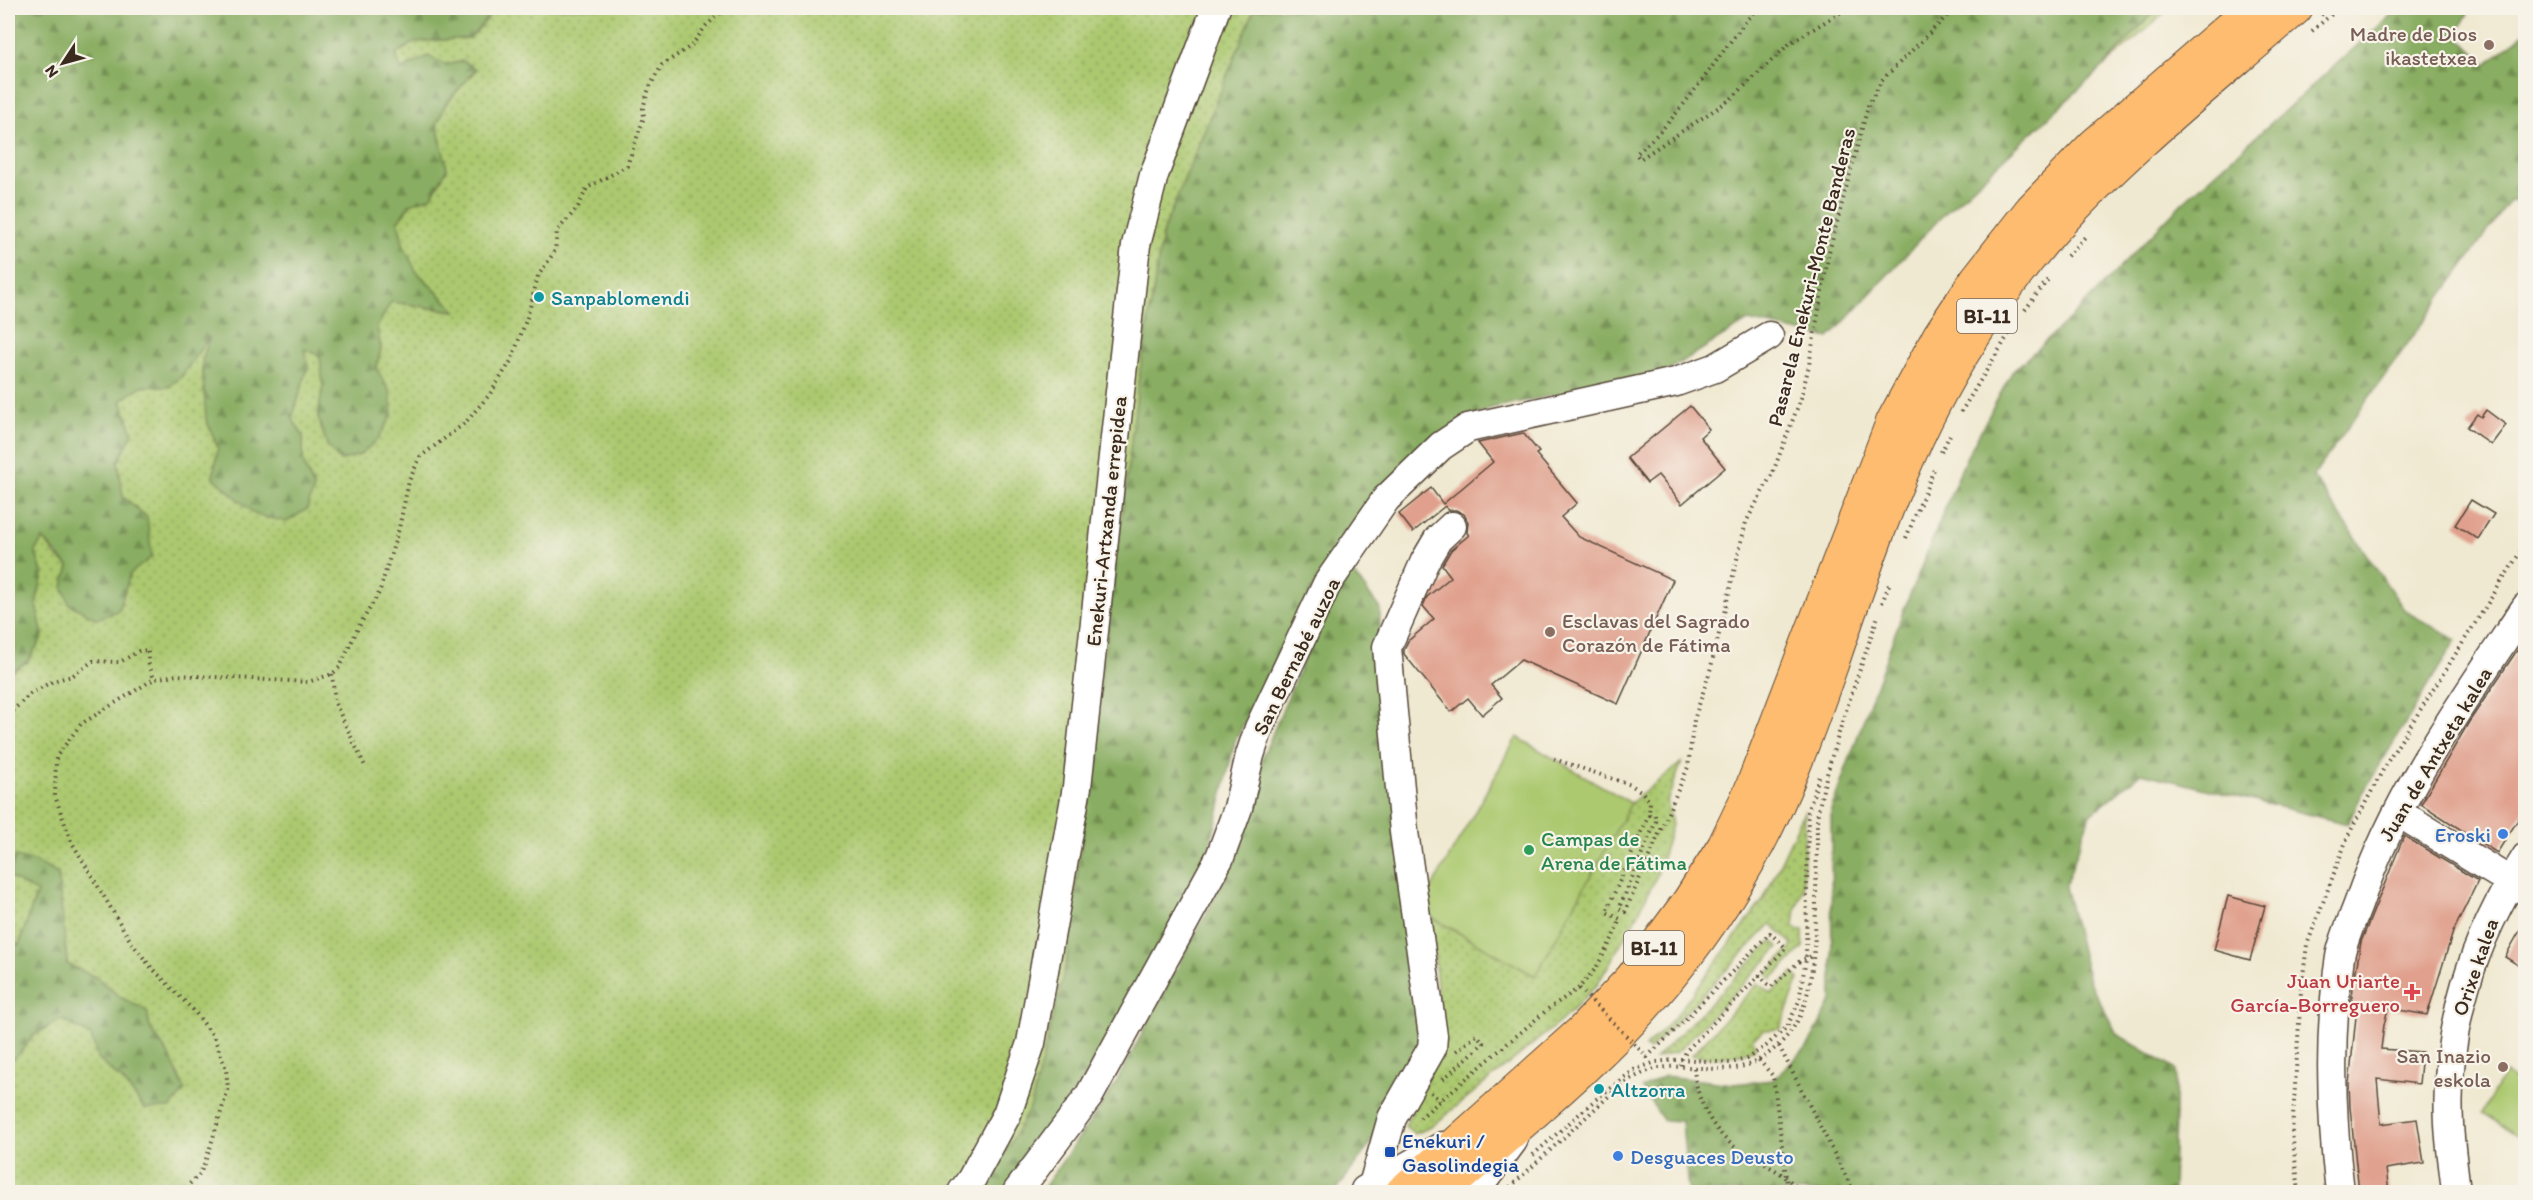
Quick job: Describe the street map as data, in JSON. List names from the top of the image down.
{
  "streets": {
    "main road": ["BI-11"],
    "street": [
      "Enekuri-Artxanda errepidea",
      "San Bernabé auzoa",
      "Juan de Antxeta kalea",
      "Orixe kalea"
    ],
    "path": ["Pasarela Enekuri-Monte Banderas"]
  },
  "places": {
    "other": [
      "Madre de Dios ikastetxea",
      "Sanpablomendi",
      "Esclavas del Sagrado Corazón de Fátima",
      "Eroski",
      "Campas de Arena de Fátima",
      "San Inazio eskola",
      "Altzorra",
      "Desguaces Deusto"
    ],
    "health": ["Juan Uriarte García-Borreguero"],
    "transit": ["Enekuri / Gasolindegia"]
  },
  "north": "bottom left"
}
